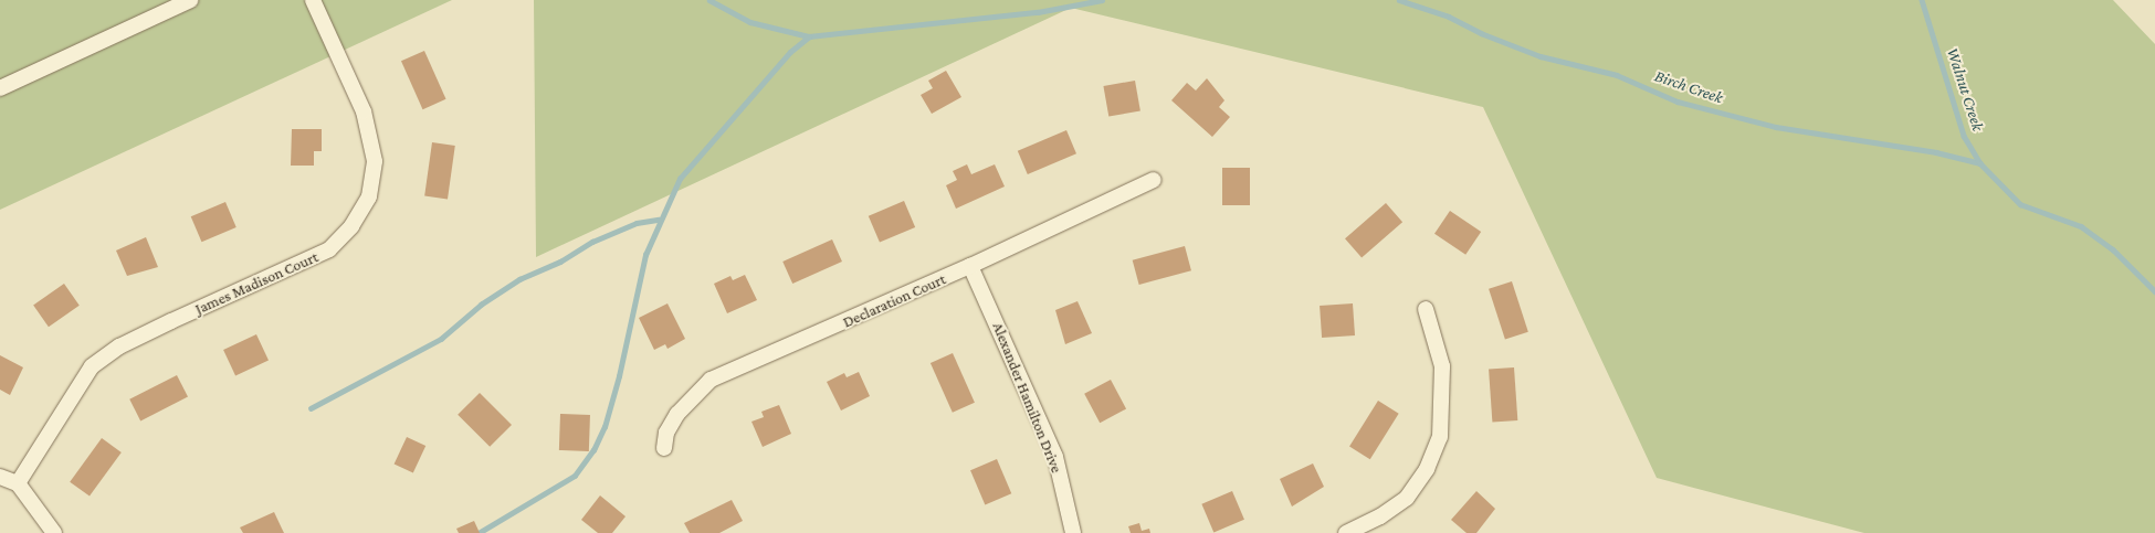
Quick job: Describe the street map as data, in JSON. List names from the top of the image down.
{
  "streets": {
    "street": ["James Madison Court", "Declaration Court", "Alexander Hamilton Drive"]
  },
  "crossings": [
    ["Declaration Court", "Alexander Hamilton Drive"]
  ],
  "water": ["Birch Creek", "Walnut Creek"]
}
